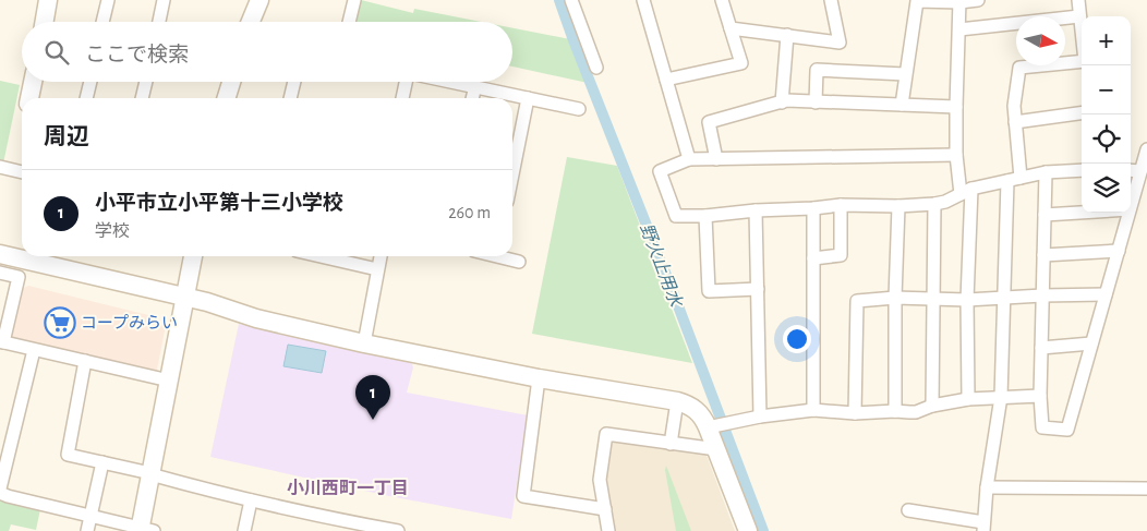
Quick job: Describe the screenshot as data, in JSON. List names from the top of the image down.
{
  "districts": ["小川西町一丁目"],
  "water": ["野火止用水"],
  "places": {
    "supermarket": ["コープみらい"]
  },
  "north": "right",
  "page": {
    "map_buttons": ["+", "−"],
    "search": "ここで検索",
    "heading": "周辺",
    "list": [
      {
        "mark": "1",
        "name": "小平市立小平第十三小学校",
        "note": "学校",
        "value": "260 m"
      }
    ],
    "pins": "1"
  }
}
